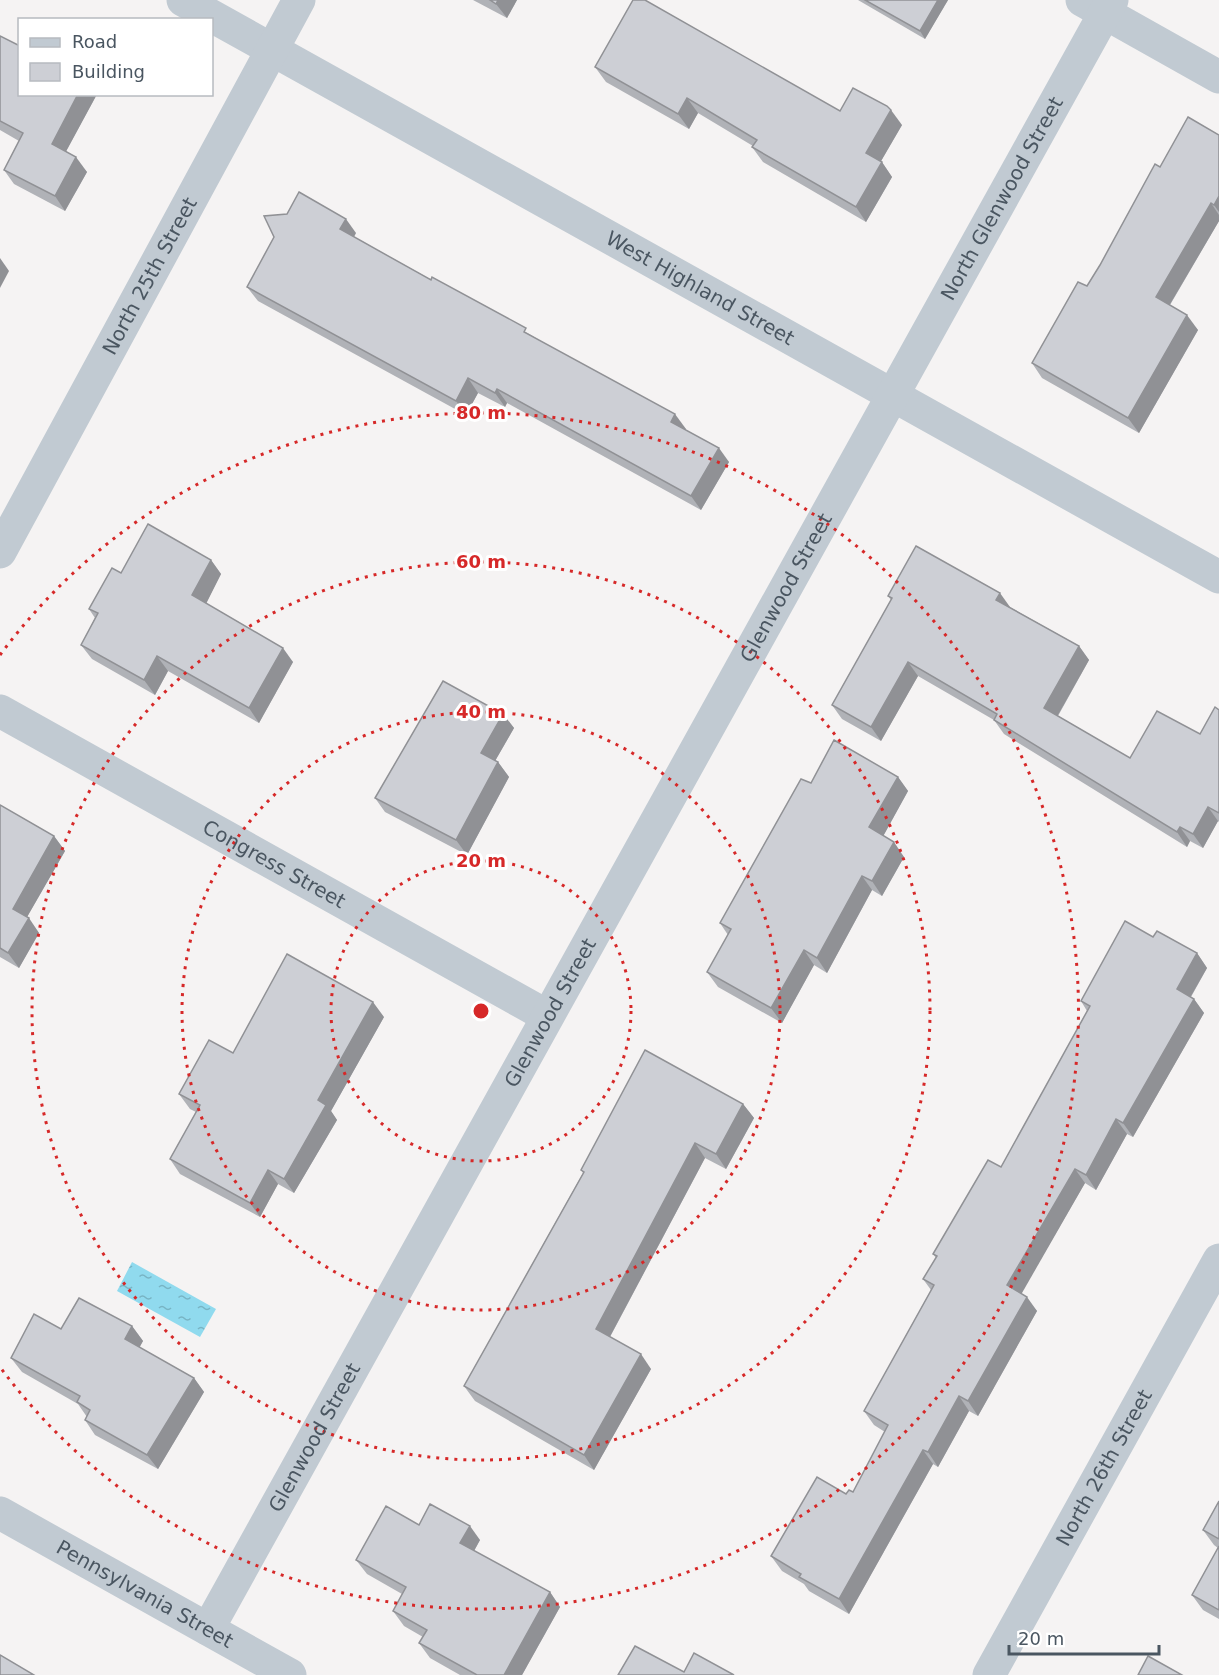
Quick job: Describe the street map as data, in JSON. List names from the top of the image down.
{
  "streets": {
    "street": [
      "North Glenwood Street",
      "North 25th Street",
      "West Highland Street",
      "Glenwood Street",
      "Congress Street",
      "North 26th Street",
      "Pennsylvania Street"
    ]
  },
  "crossings": [
    ["North Glenwood Street", "West Highland Street"],
    ["North Glenwood Street", "Glenwood Street"],
    ["North 25th Street", "West Highland Street"],
    ["West Highland Street", "Glenwood Street"],
    ["Glenwood Street", "Congress Street"],
    ["Glenwood Street", "Pennsylvania Street"]
  ],
  "legend": ["Road", "Building"],
  "scale_bar": "20 m",
  "rings": [
    "80 m",
    "60 m",
    "40 m",
    "20 m"
  ]
}
